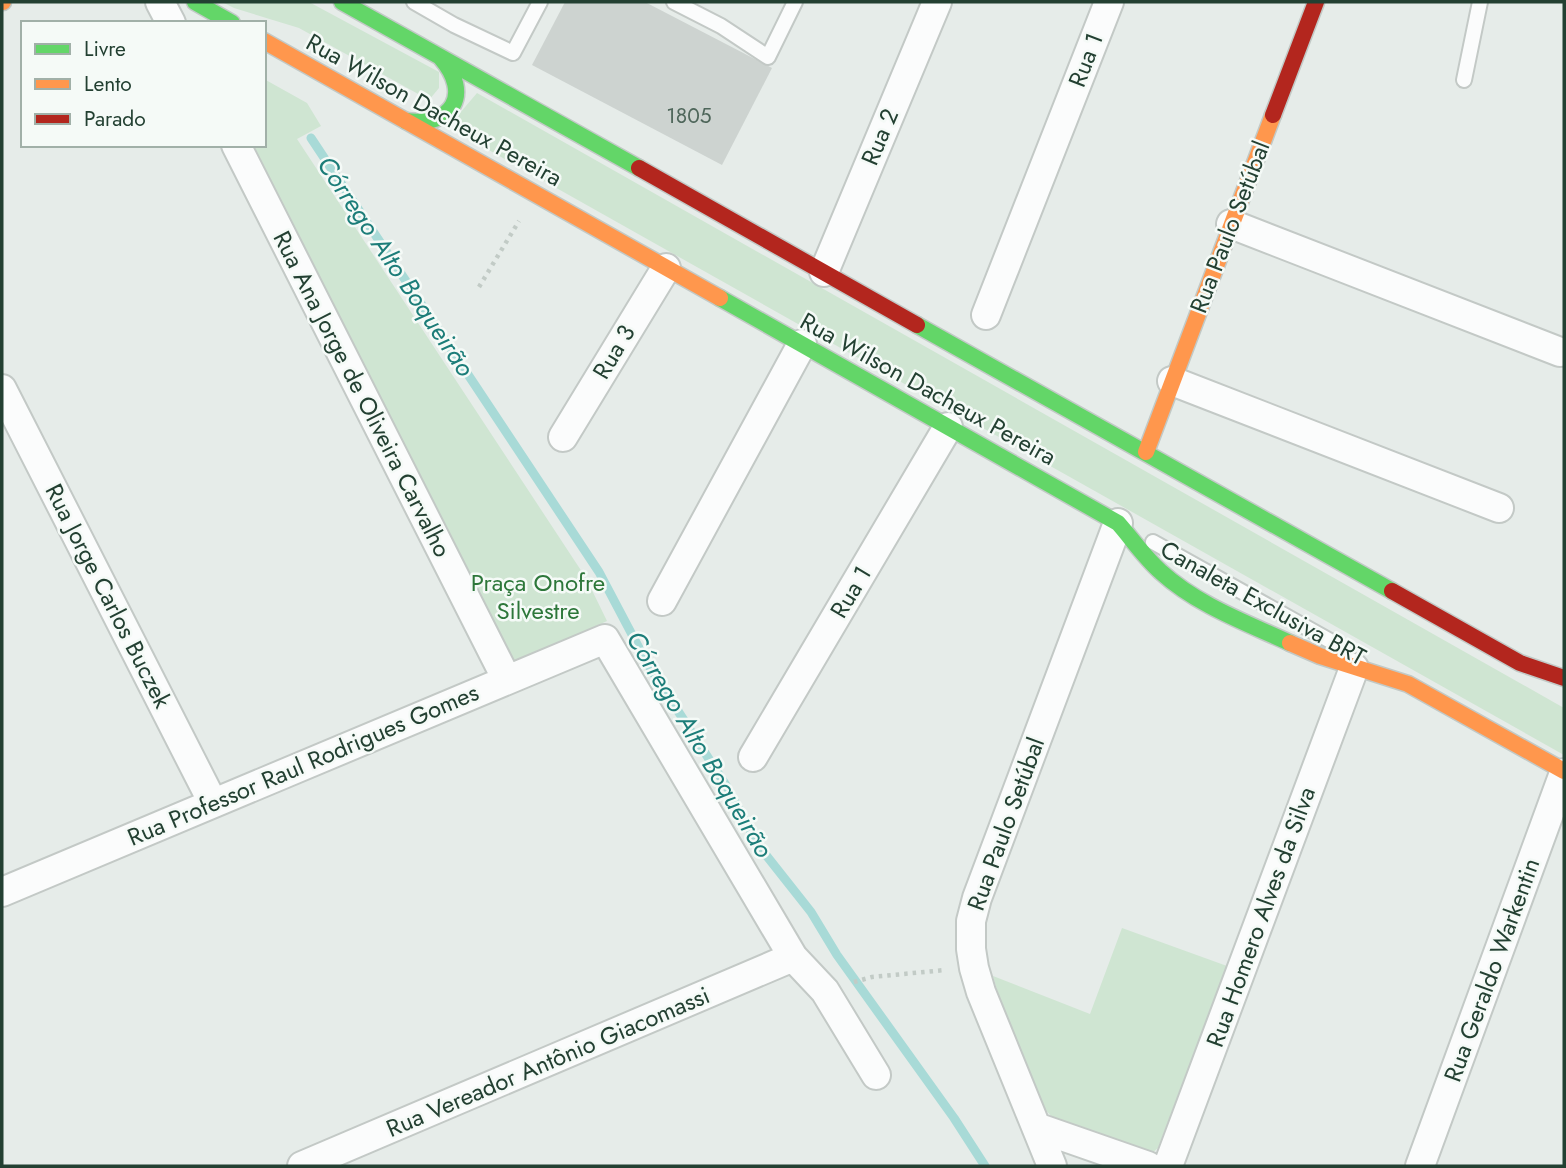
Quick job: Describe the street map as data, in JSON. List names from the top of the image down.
{
  "streets": {
    "main road": ["Rua Wilson Dacheux Pereira", "Rua Paulo Setúbal"],
    "street": [
      "Rua 1",
      "Rua 2",
      "Rua 3",
      "Rua Ana Jorge de Oliveira Carvalho",
      "Rua Jorge Carlos Buczek",
      "Rua Professor Raul Rodrigues Gomes",
      "Rua Homero Alves da Silva",
      "Rua Geraldo Warkentin",
      "Rua Vereador Antônio Giacomassi"
    ],
    "lane": ["Canaleta Exclusiva BRT"]
  },
  "crossings": [
    ["Rua 1", "Rua Wilson Dacheux Pereira"],
    ["Rua Wilson Dacheux Pereira", "Rua 2"],
    ["Rua Wilson Dacheux Pereira", "Rua Paulo Setúbal"],
    ["Rua Wilson Dacheux Pereira", "Rua 3"],
    ["Rua Wilson Dacheux Pereira", "Canaleta Exclusiva BRT"],
    ["Rua Wilson Dacheux Pereira", "Rua Homero Alves da Silva"],
    ["Rua Wilson Dacheux Pereira", "Rua Geraldo Warkentin"],
    ["Rua Paulo Setúbal", "Canaleta Exclusiva BRT"],
    ["Rua Ana Jorge de Oliveira Carvalho", "Rua Professor Raul Rodrigues Gomes"],
    ["Rua Jorge Carlos Buczek", "Rua Professor Raul Rodrigues Gomes"],
    ["Rua Professor Raul Rodrigues Gomes", "Rua Vereador Antônio Giacomassi"]
  ],
  "water": ["Córrego Alto Boqueirão"],
  "parks": ["Praça Onofre Silvestre"],
  "house_numbers": ["1805"],
  "legend": ["Livre", "Lento", "Parado"]
}
